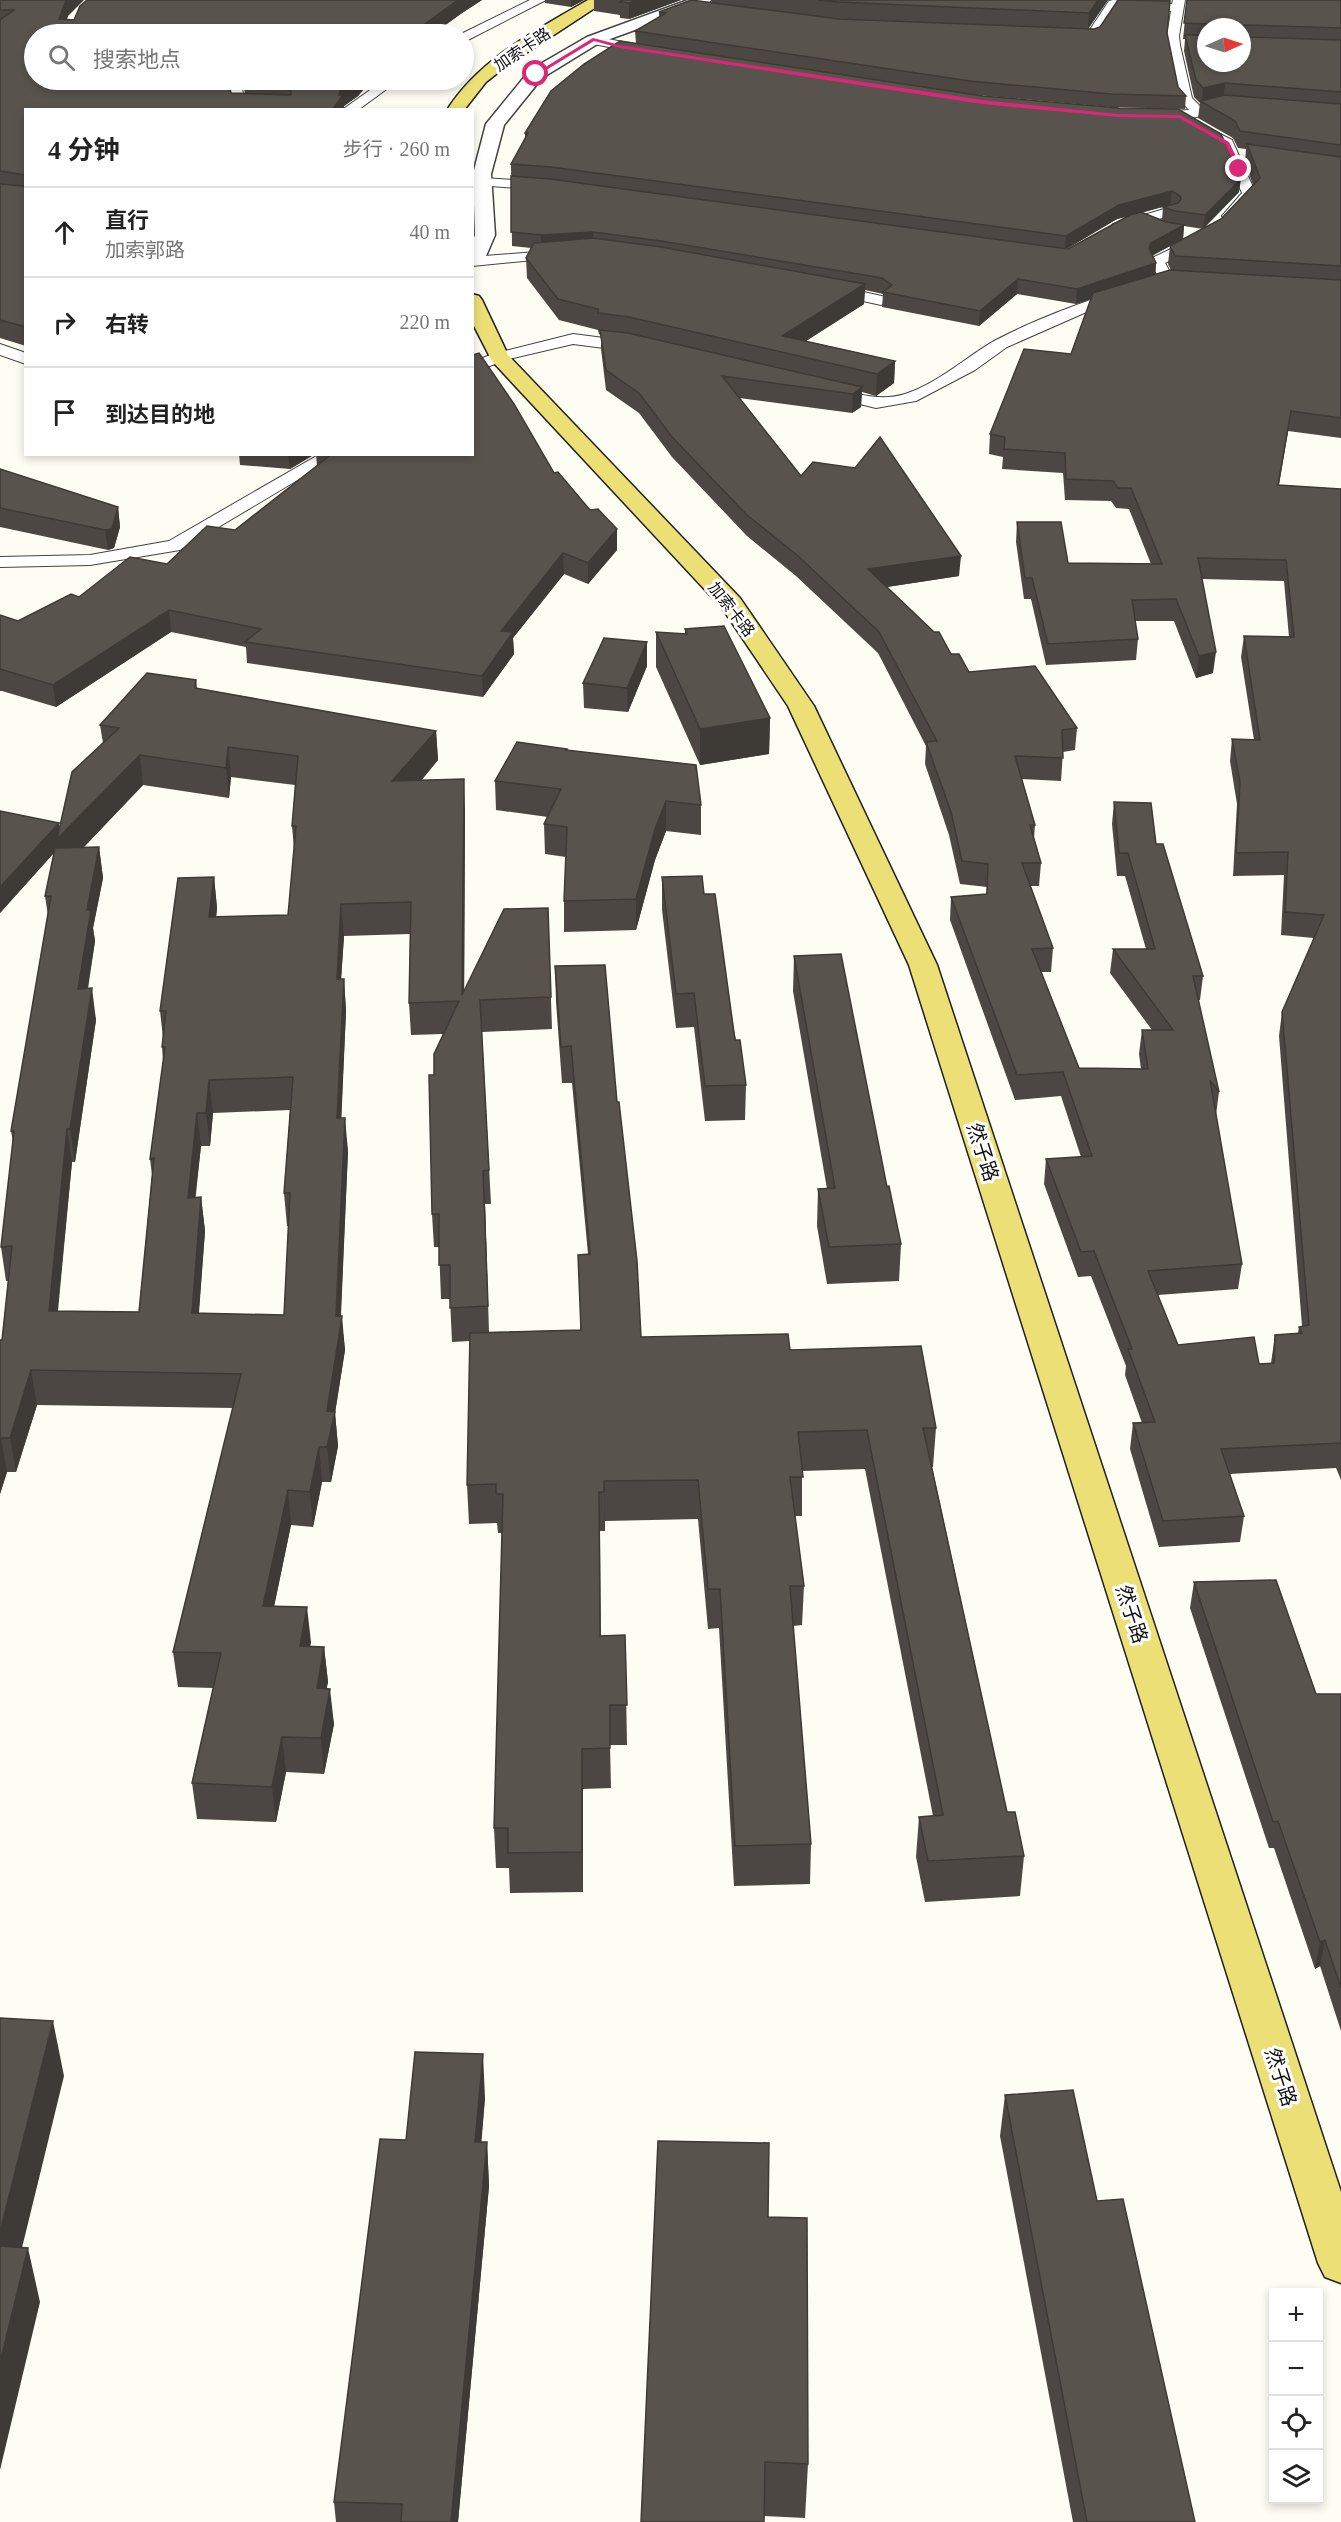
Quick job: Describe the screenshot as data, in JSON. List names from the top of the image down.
{
  "streets": {
    "main road": ["加索卡路", "然子路"]
  },
  "crossings": [
    ["加索卡路", "然子路"]
  ],
  "north": "right",
  "page": {
    "search": "搜索地点",
    "heading": ["4 分钟", "步行 · 260 m"],
    "list": [
      ["直行", "加索郭路", "40 m"],
      ["右转", "220 m"],
      "到达目的地"
    ],
    "map_buttons": ["+", "−"]
  }
}
